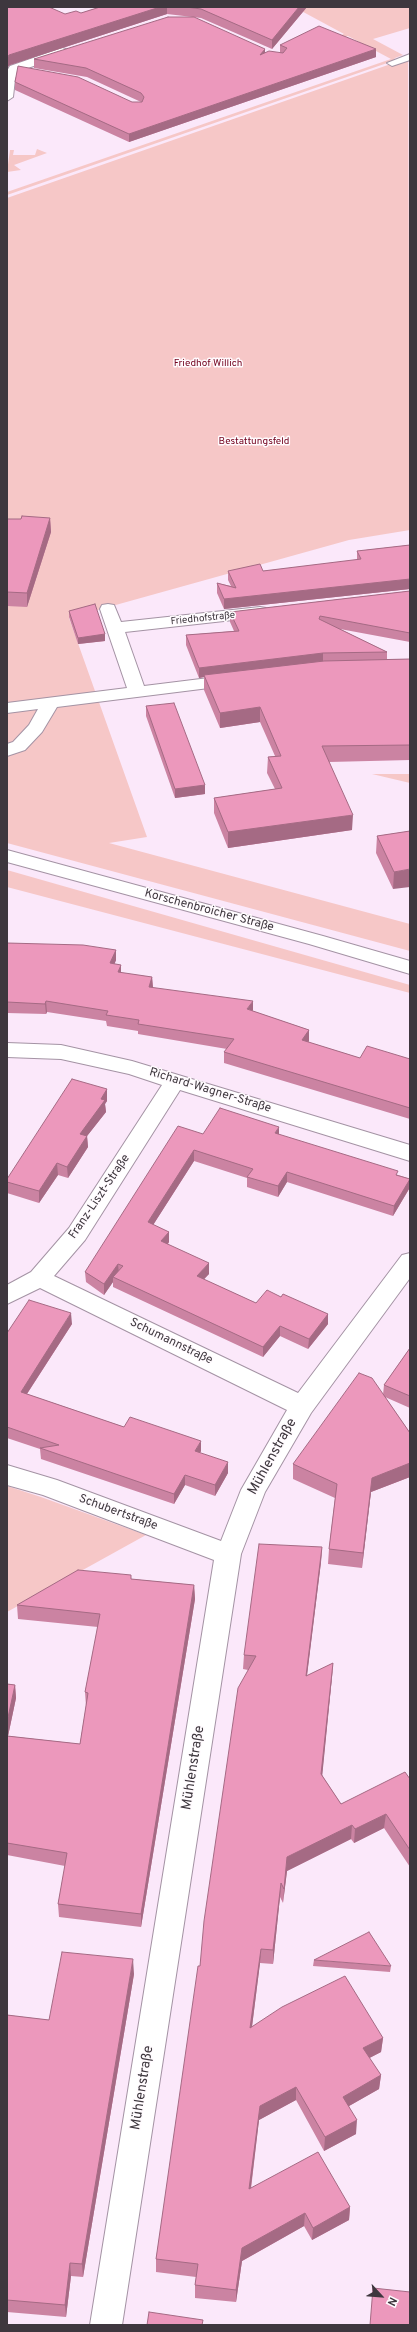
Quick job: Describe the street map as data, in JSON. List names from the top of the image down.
{
  "streets": {
    "street": [
      "Friedhofstraße",
      "Korschenbroicher Straße",
      "Richard-Wagner-Straße",
      "Franz-Liszt-Straße",
      "Schumannstraße",
      "Mühlenstraße",
      "Schubertstraße"
    ]
  },
  "crossings": [
    ["Richard-Wagner-Straße", "Franz-Liszt-Straße"],
    ["Franz-Liszt-Straße", "Schumannstraße"],
    ["Schumannstraße", "Mühlenstraße"],
    ["Mühlenstraße", "Schubertstraße"]
  ],
  "parks": ["Friedhof Willich", "Bestattungsfeld"],
  "north": "bottom right"
}
